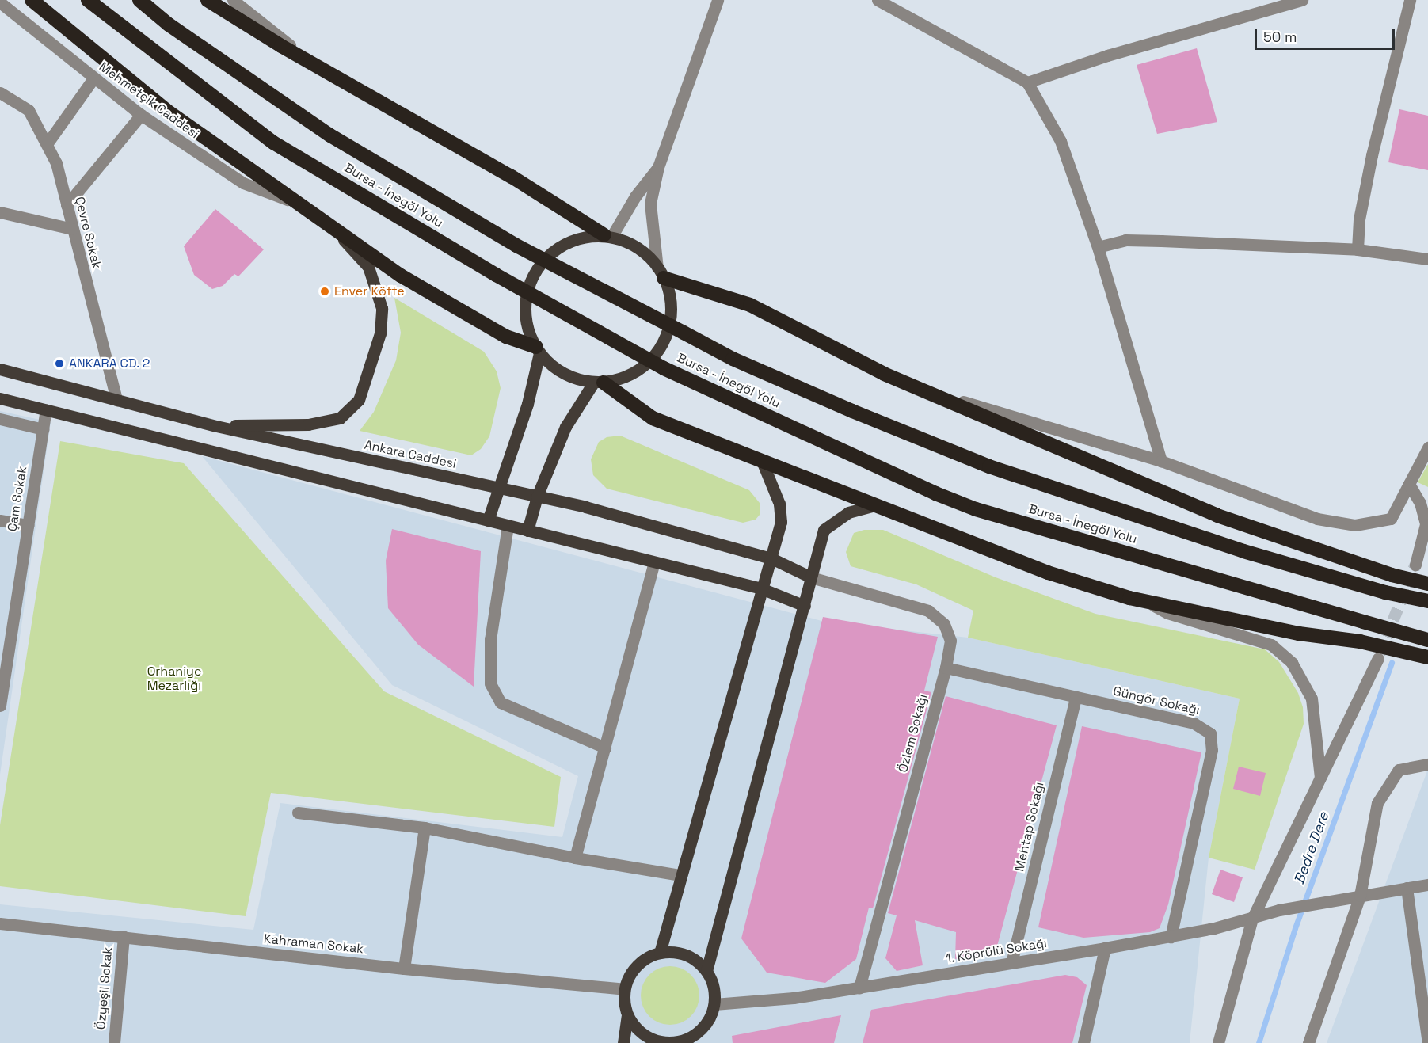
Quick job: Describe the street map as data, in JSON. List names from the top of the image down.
{
  "streets": {
    "highway": ["Bursa - İnegöl Yolu"],
    "main road": ["Ankara Caddesi"],
    "street": [
      "Mehmetçik Caddesi",
      "Çevre Sokak",
      "Çam Sokak",
      "Güngör Sokağı",
      "Özlem Sokağı",
      "Mehtap Sokağı",
      "Kahraman Sokak",
      "1. Köprülü Sokağı",
      "Özyeşil Sokak"
    ]
  },
  "crossings": [
    ["Çevre Sokak", "Ankara Caddesi"],
    ["Ankara Caddesi", "Özlem Sokağı"],
    ["Güngör Sokağı", "Özlem Sokağı"],
    ["Güngör Sokağı", "Mehtap Sokağı"],
    ["Güngör Sokağı", "1. Köprülü Sokağı"],
    ["Özlem Sokağı", "1. Köprülü Sokağı"],
    ["Mehtap Sokağı", "1. Köprülü Sokağı"],
    ["Kahraman Sokak", "1. Köprülü Sokağı"],
    ["Kahraman Sokak", "Özyeşil Sokak"]
  ],
  "water": ["Bedre Dere"],
  "parks": ["Orhaniye Mezarlığı"],
  "places": ["Enver Köfte", "ANKARA CD. 2"],
  "scale_bar": "50 m"
}
